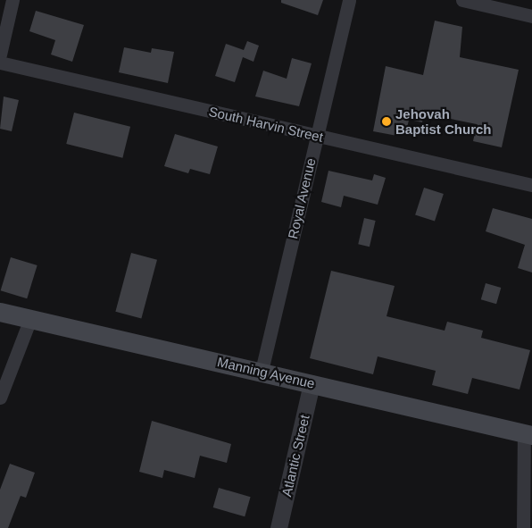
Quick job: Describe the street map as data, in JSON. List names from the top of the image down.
{
  "streets": {
    "main road": ["Manning Avenue"],
    "street": ["South Harvin Street", "Royal Avenue", "Atlantic Street"]
  },
  "crossings": [
    ["South Harvin Street", "Royal Avenue"],
    ["Royal Avenue", "Manning Avenue"],
    ["Manning Avenue", "Atlantic Street"]
  ],
  "places": ["Jehovah Baptist Church"]
}
